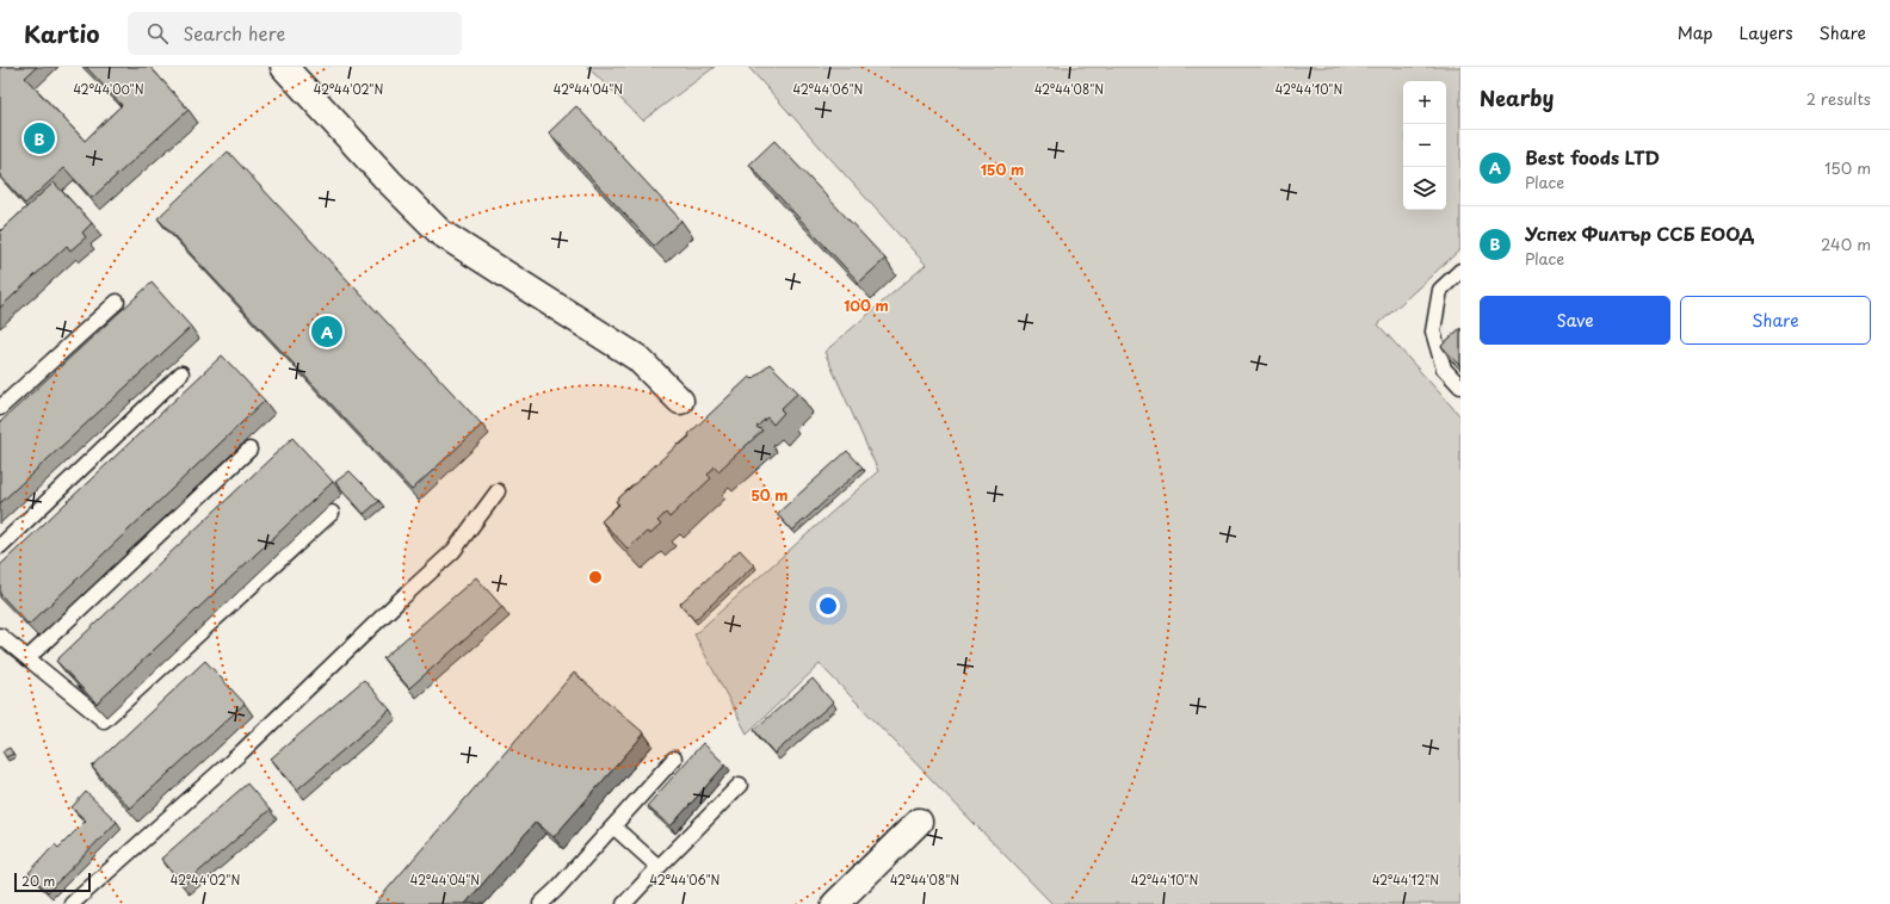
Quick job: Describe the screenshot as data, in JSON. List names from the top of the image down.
{
  "scale_bar": "20 m",
  "page": {
    "header": "Kartio",
    "search": "Search here",
    "nav": ["Map", "Layers", "Share"],
    "heading": ["Nearby", "2 results"],
    "map_buttons": ["+", "−"],
    "pins": ["B", "A"],
    "list": [
      {
        "mark": "A",
        "name": "Best foods LTD",
        "note": "Place",
        "value": "150 m"
      },
      {
        "mark": "B",
        "name": "Успех Филтър ССБ ЕООД",
        "note": "Place",
        "value": "240 m"
      }
    ],
    "buttons": ["Save", "Share"],
    "scale": "20 m"
  },
  "coordinates": [
    "42°44'00\"N",
    "42°44'02\"N",
    "42°44'04\"N",
    "42°44'06\"N",
    "42°44'08\"N",
    "42°44'10\"N",
    "42°44'12\"N"
  ],
  "rings": ["150 m", "100 m", "50 m"]
}
